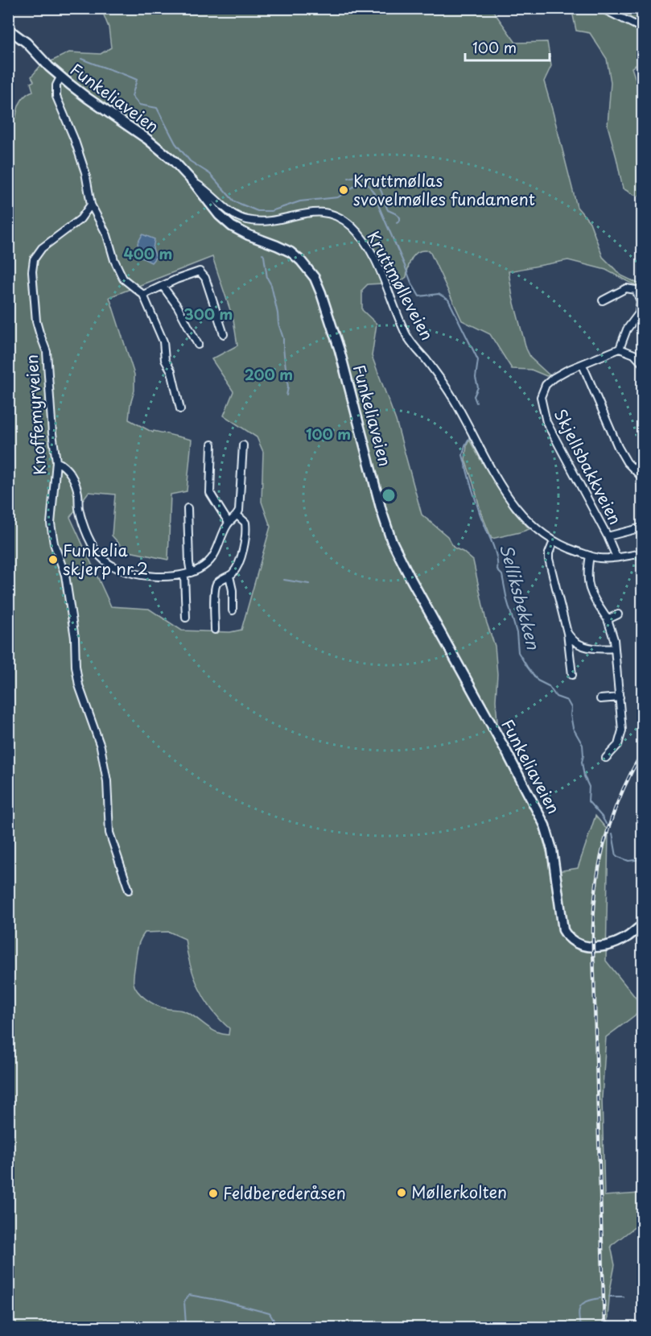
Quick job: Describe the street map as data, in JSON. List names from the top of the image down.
{
  "streets": {
    "street": [
      "Funkeliaveien",
      "Kruttmølleveien",
      "Knoffemyrveien",
      "Skjellsbakkveien"
    ]
  },
  "crossings": [
    ["Funkeliaveien", "Kruttmølleveien"],
    ["Kruttmølleveien", "Skjellsbakkveien"]
  ],
  "water": ["Selliksbekken"],
  "places": [
    "Kruttmøllas svovelmølles fundament",
    "Funkelia skjerp nr.2",
    "Møllerkolten",
    "Feldberederåsen"
  ],
  "scale_bar": "100 m",
  "rings": [
    "400 m",
    "300 m",
    "200 m",
    "100 m"
  ]
}
